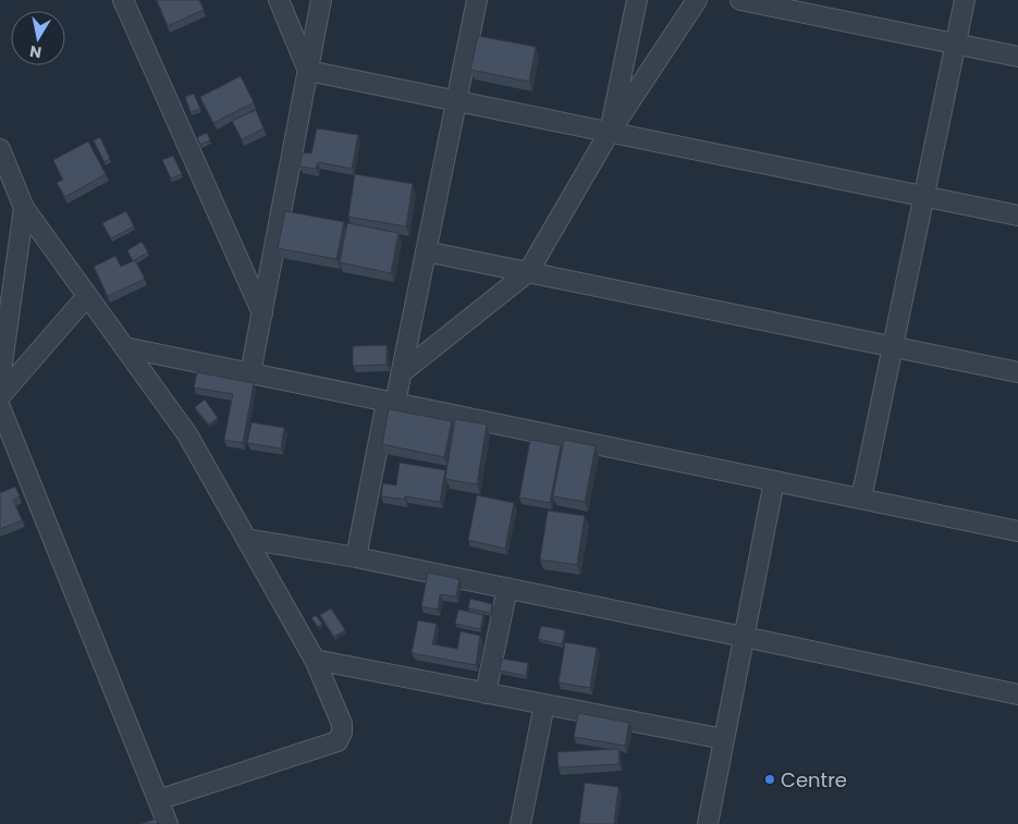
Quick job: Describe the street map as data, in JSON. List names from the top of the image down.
{
  "places": ["Centre"],
  "north": "bottom"
}
